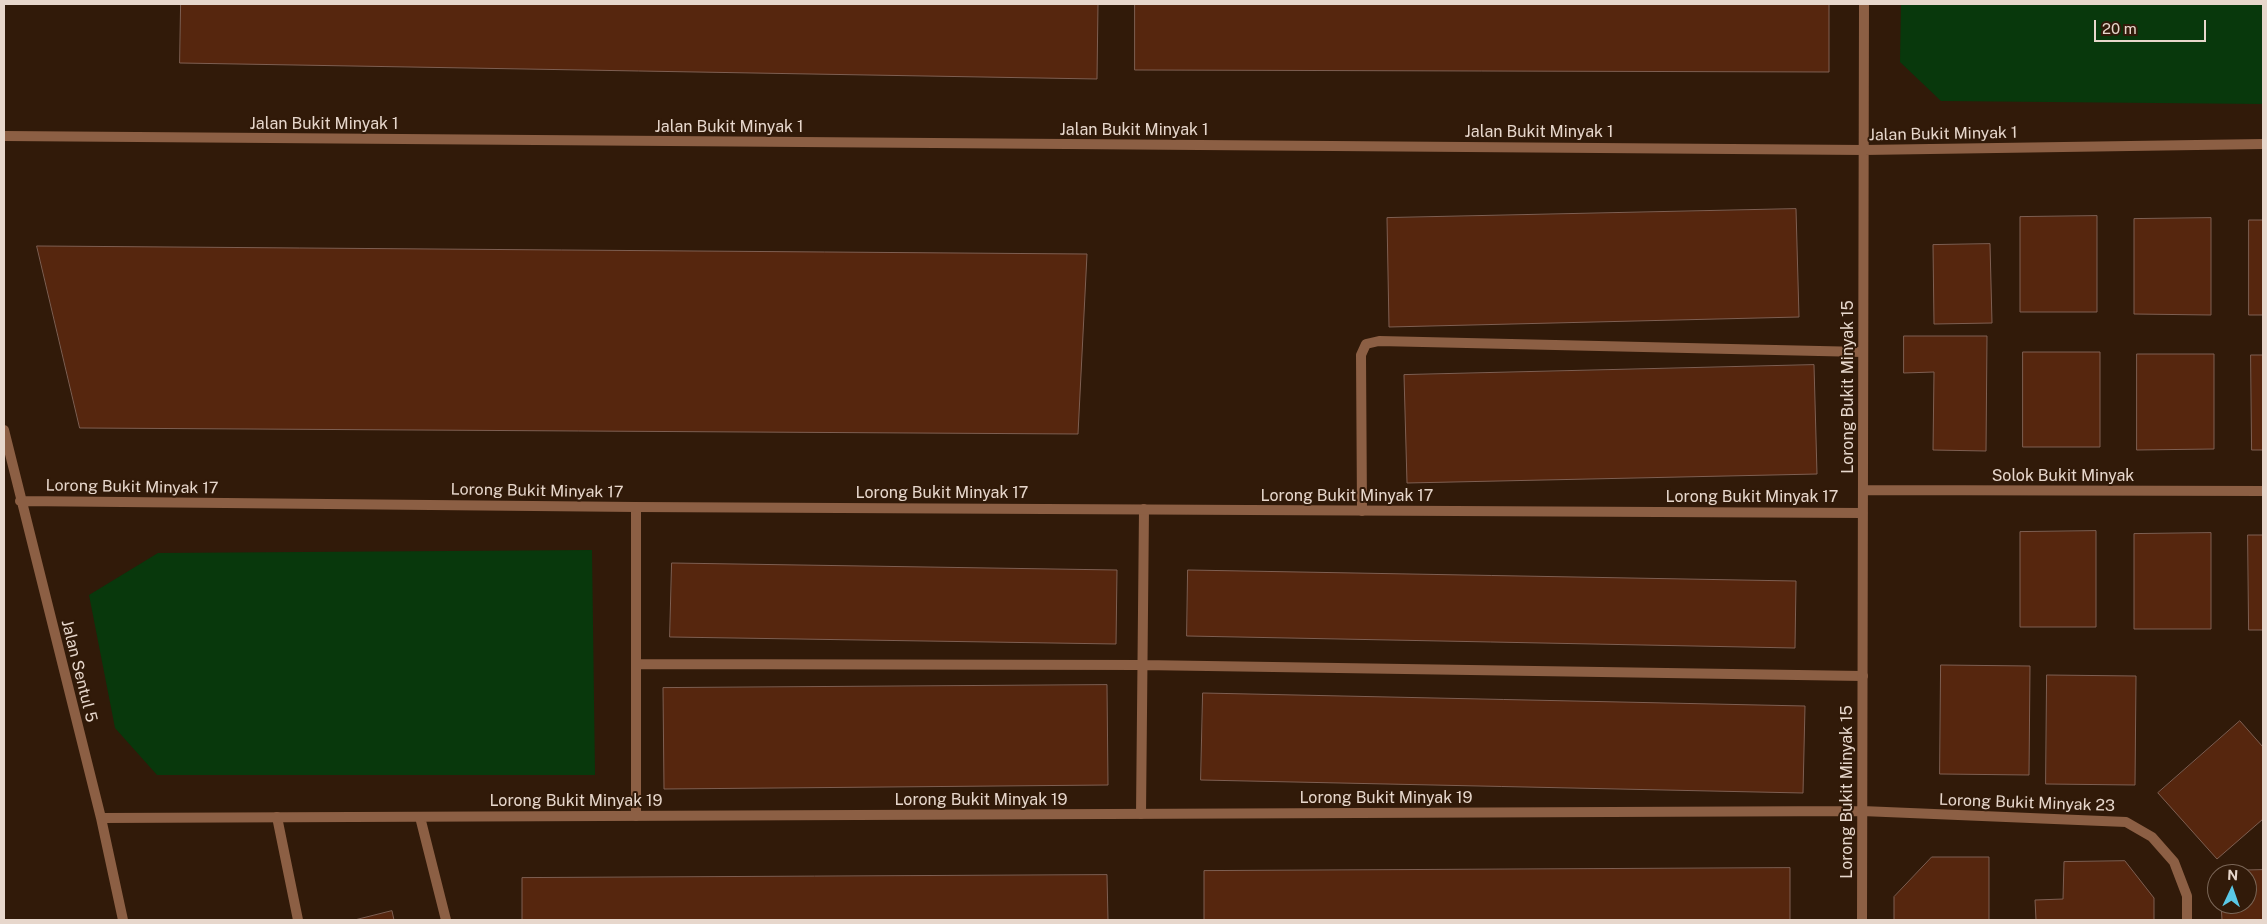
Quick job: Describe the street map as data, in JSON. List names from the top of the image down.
{
  "streets": {
    "street": [
      "Jalan Bukit Minyak 1",
      "Lorong Bukit Minyak 15",
      "Solok Bukit Minyak",
      "Lorong Bukit Minyak 17",
      "Jalan Sentul 5",
      "Lorong Bukit Minyak 19",
      "Lorong Bukit Minyak 23"
    ]
  },
  "crossings": [
    ["Jalan Bukit Minyak 1", "Lorong Bukit Minyak 15"],
    ["Lorong Bukit Minyak 15", "Solok Bukit Minyak"],
    ["Lorong Bukit Minyak 15", "Lorong Bukit Minyak 17"],
    ["Lorong Bukit Minyak 15", "Lorong Bukit Minyak 19"],
    ["Lorong Bukit Minyak 15", "Lorong Bukit Minyak 23"],
    ["Lorong Bukit Minyak 17", "Jalan Sentul 5"],
    ["Jalan Sentul 5", "Lorong Bukit Minyak 19"],
    ["Lorong Bukit Minyak 19", "Lorong Bukit Minyak 23"]
  ],
  "scale_bar": "20 m",
  "north": "top"
}
